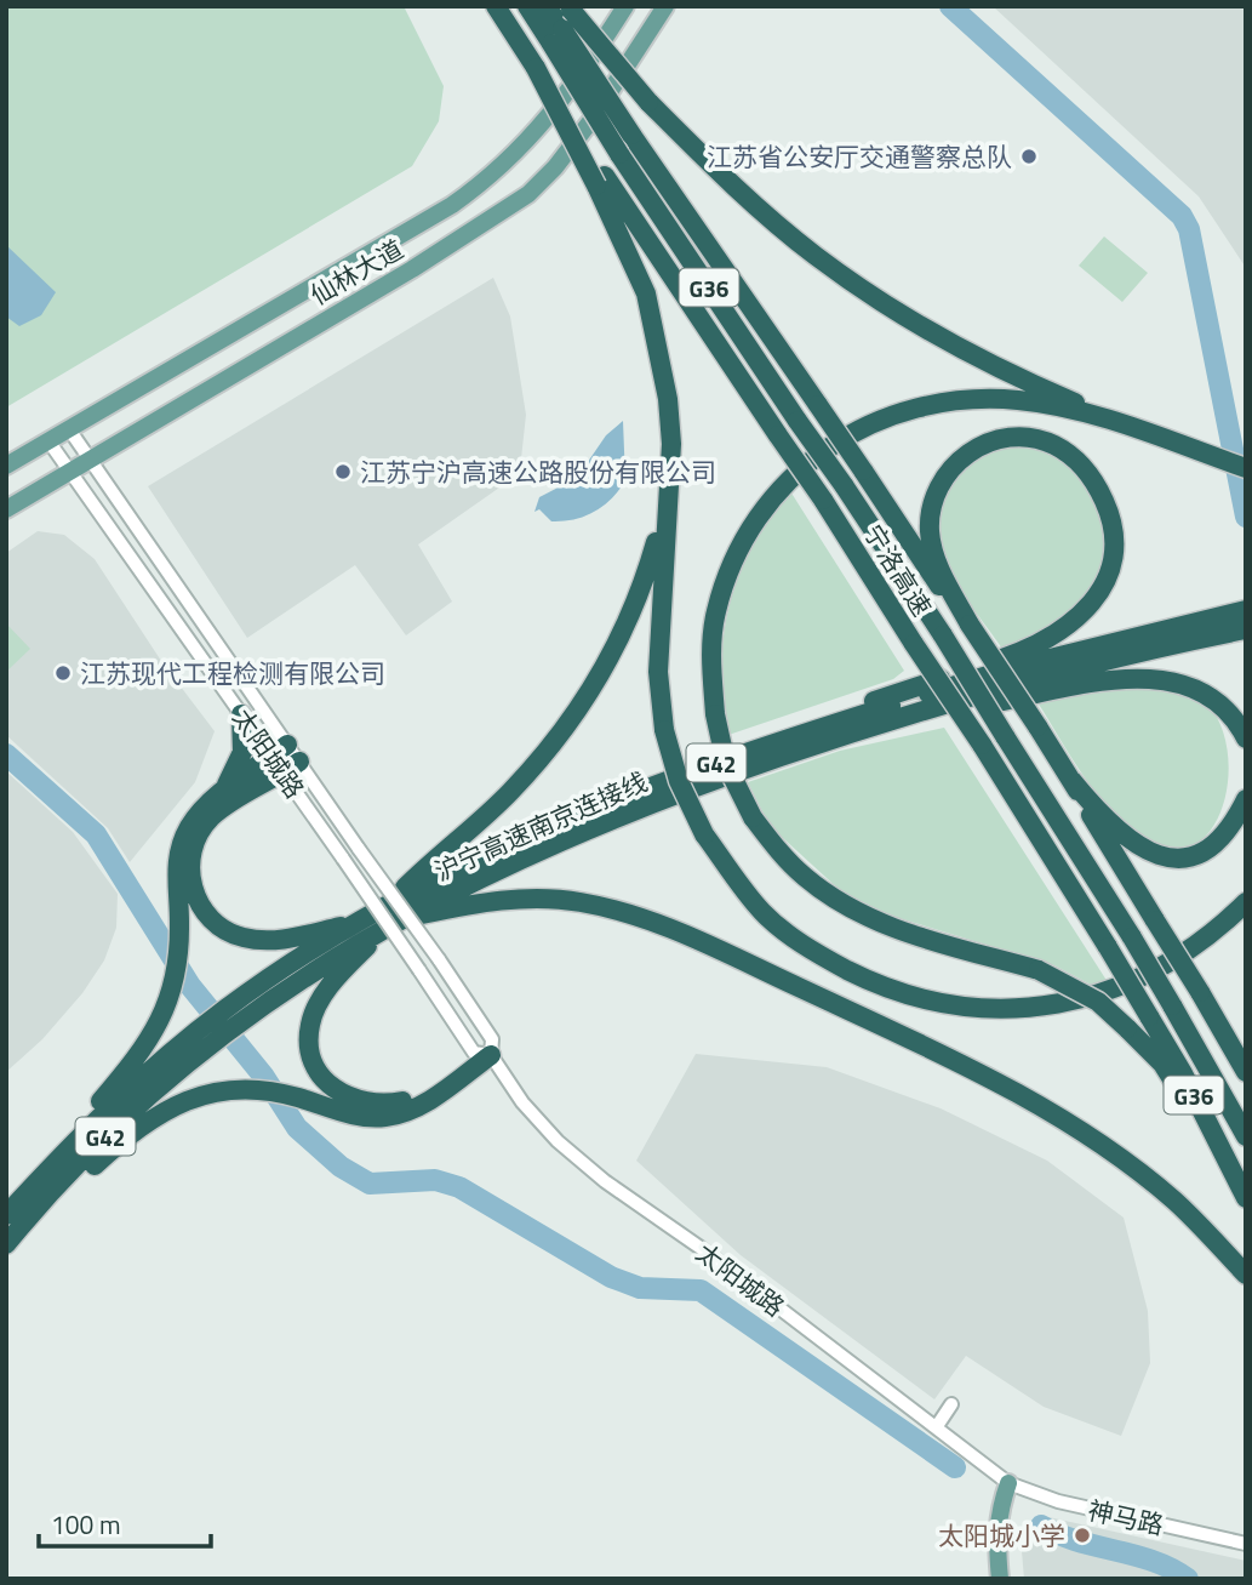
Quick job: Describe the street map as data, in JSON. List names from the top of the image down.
{
  "streets": {
    "highway": [
      "G36",
      "宁洛高速",
      "G42",
      "沪宁高速南京连接线"
    ],
    "main road": ["仙林大道"],
    "street": ["太阳城路", "神马路"]
  },
  "crossings": [
    ["仙林大道", "太阳城路"],
    ["宁洛高速", "G42"],
    ["太阳城路", "神马路"]
  ],
  "places": [
    "江苏省公安厅交通警察总队",
    "江苏宁沪高速公路股份有限公司",
    "江苏现代工程检测有限公司",
    "太阳城小学"
  ],
  "scale_bar": "100 m"
}
